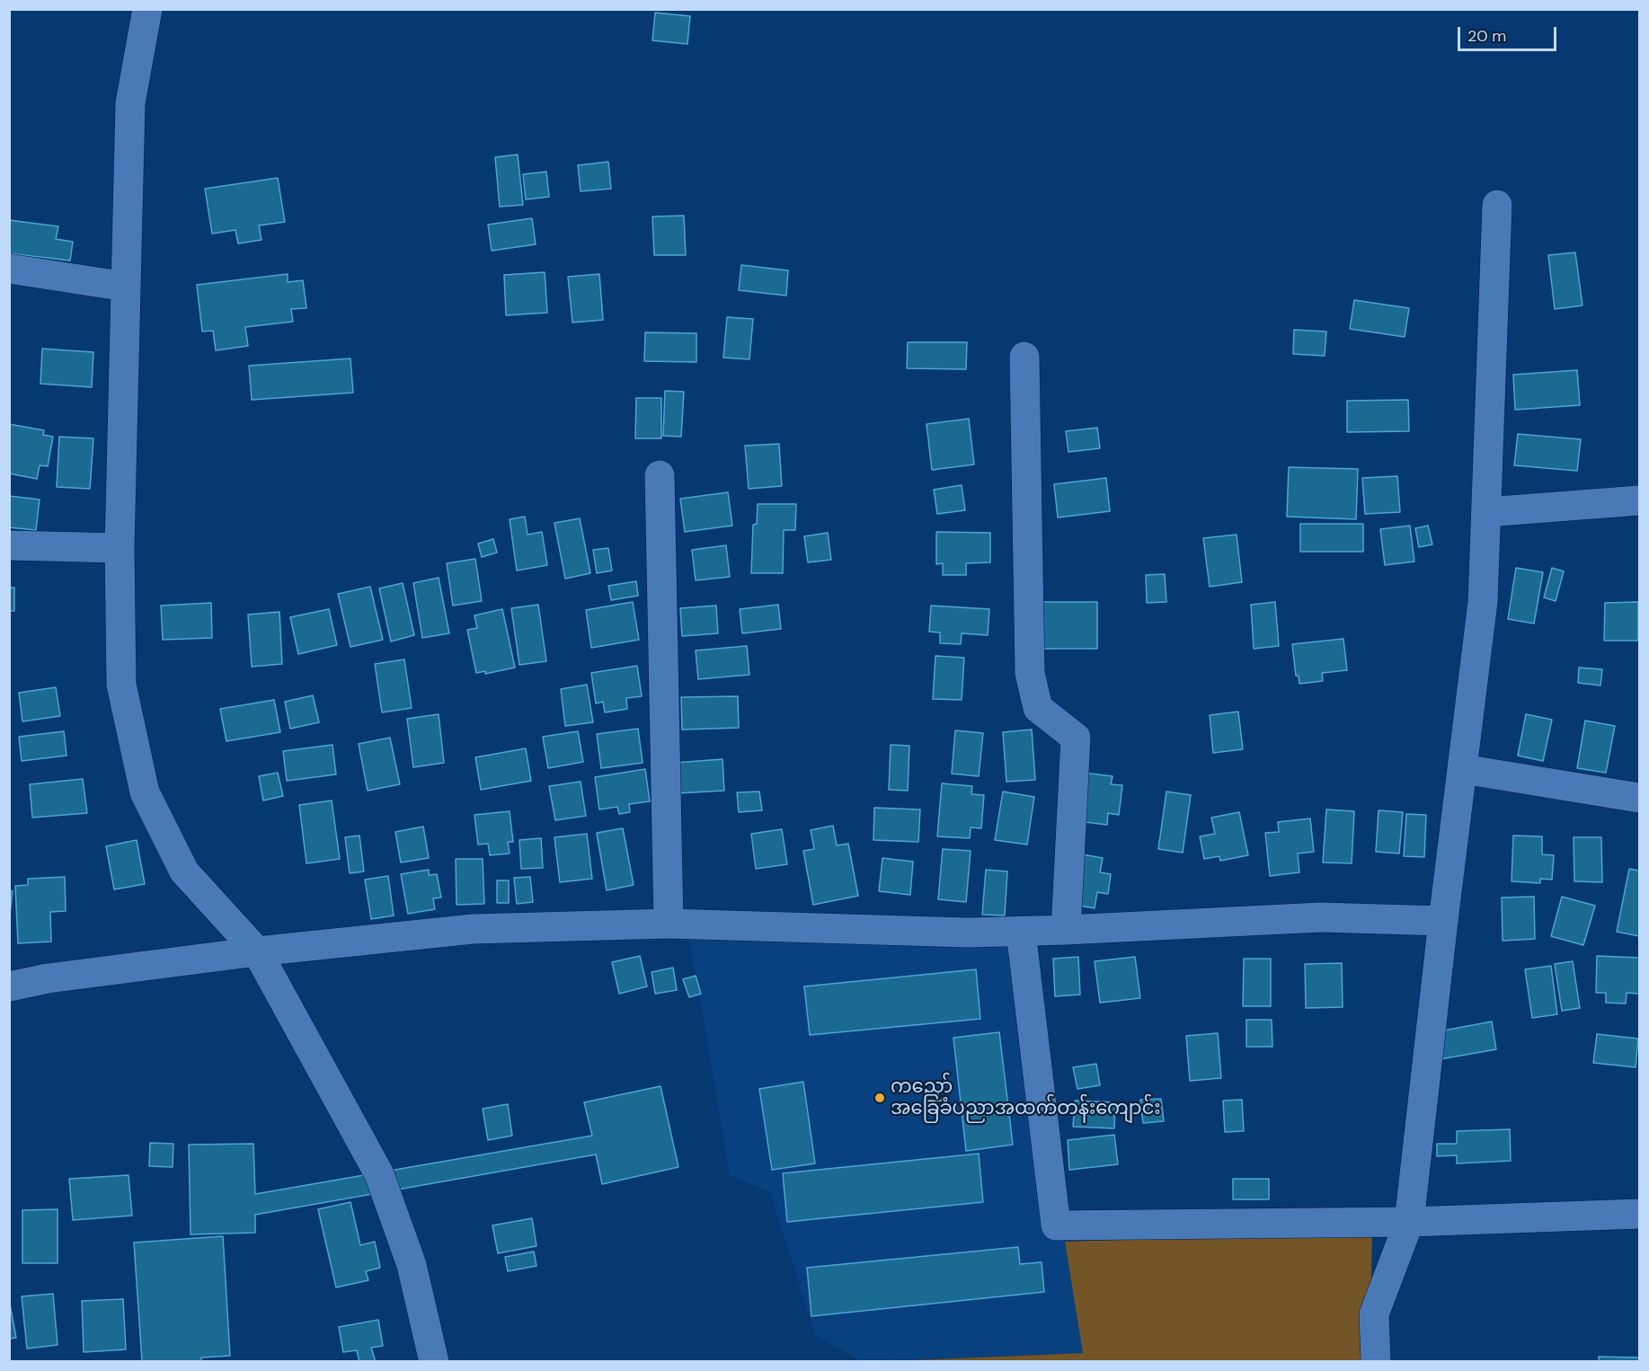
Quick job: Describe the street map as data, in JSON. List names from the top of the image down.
{
  "places": ["ကညှော် အခြေခံပညာအထက်တန်းကျောင်း"],
  "scale_bar": "20 m"
}
